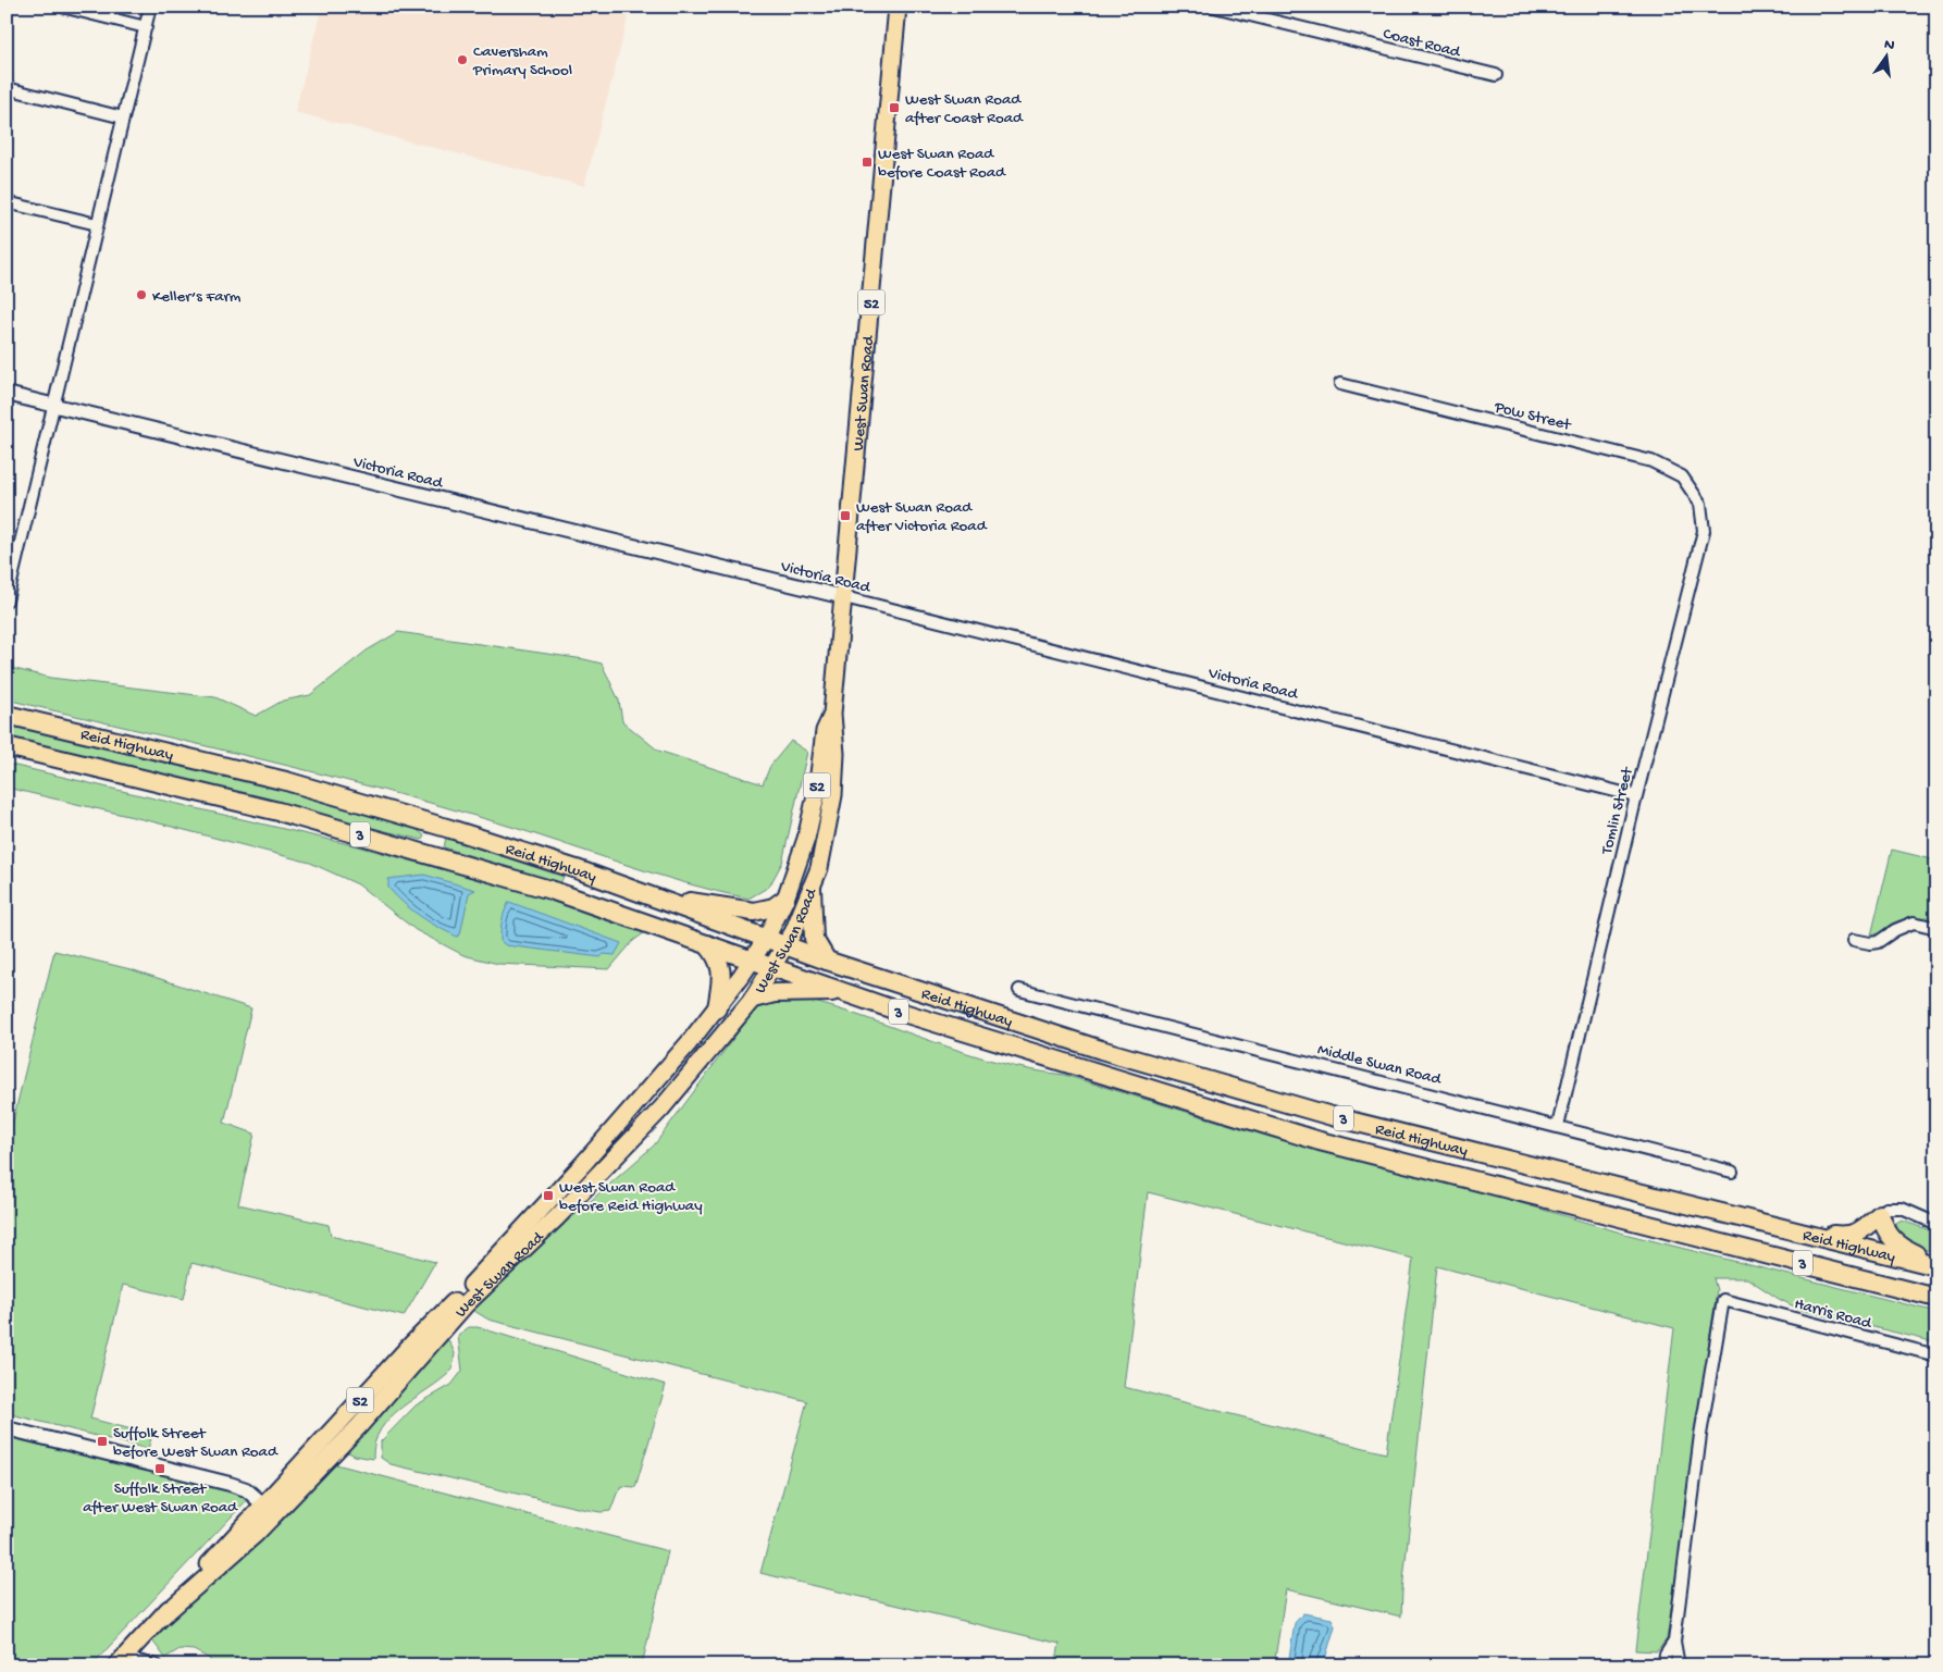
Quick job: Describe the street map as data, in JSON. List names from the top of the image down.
{
  "streets": {
    "highway": ["Reid Highway", "3"],
    "main road": ["52", "West Swan Road"],
    "street": [
      "Coast Road",
      "Pow Street",
      "Victoria Road",
      "Tomlin Street",
      "Middle Swan Road",
      "Harris Road"
    ]
  },
  "crossings": [
    ["West Swan Road", "Victoria Road"],
    ["West Swan Road", "Reid Highway"],
    ["Pow Street", "Tomlin Street"],
    ["Victoria Road", "Tomlin Street"],
    ["Tomlin Street", "Middle Swan Road"]
  ],
  "places": {
    "other": ["Caversham Primary School", "Keller’s Farm"],
    "transit": [
      "West Swan Road after Coast Road",
      "West Swan Road before Coast Road",
      "West Swan Road after Victoria Road",
      "West Swan Road before Reid Highway",
      "Suffolk Street before West Swan Road",
      "Suffolk Street after West Swan Road"
    ]
  },
  "north": "top"
}
